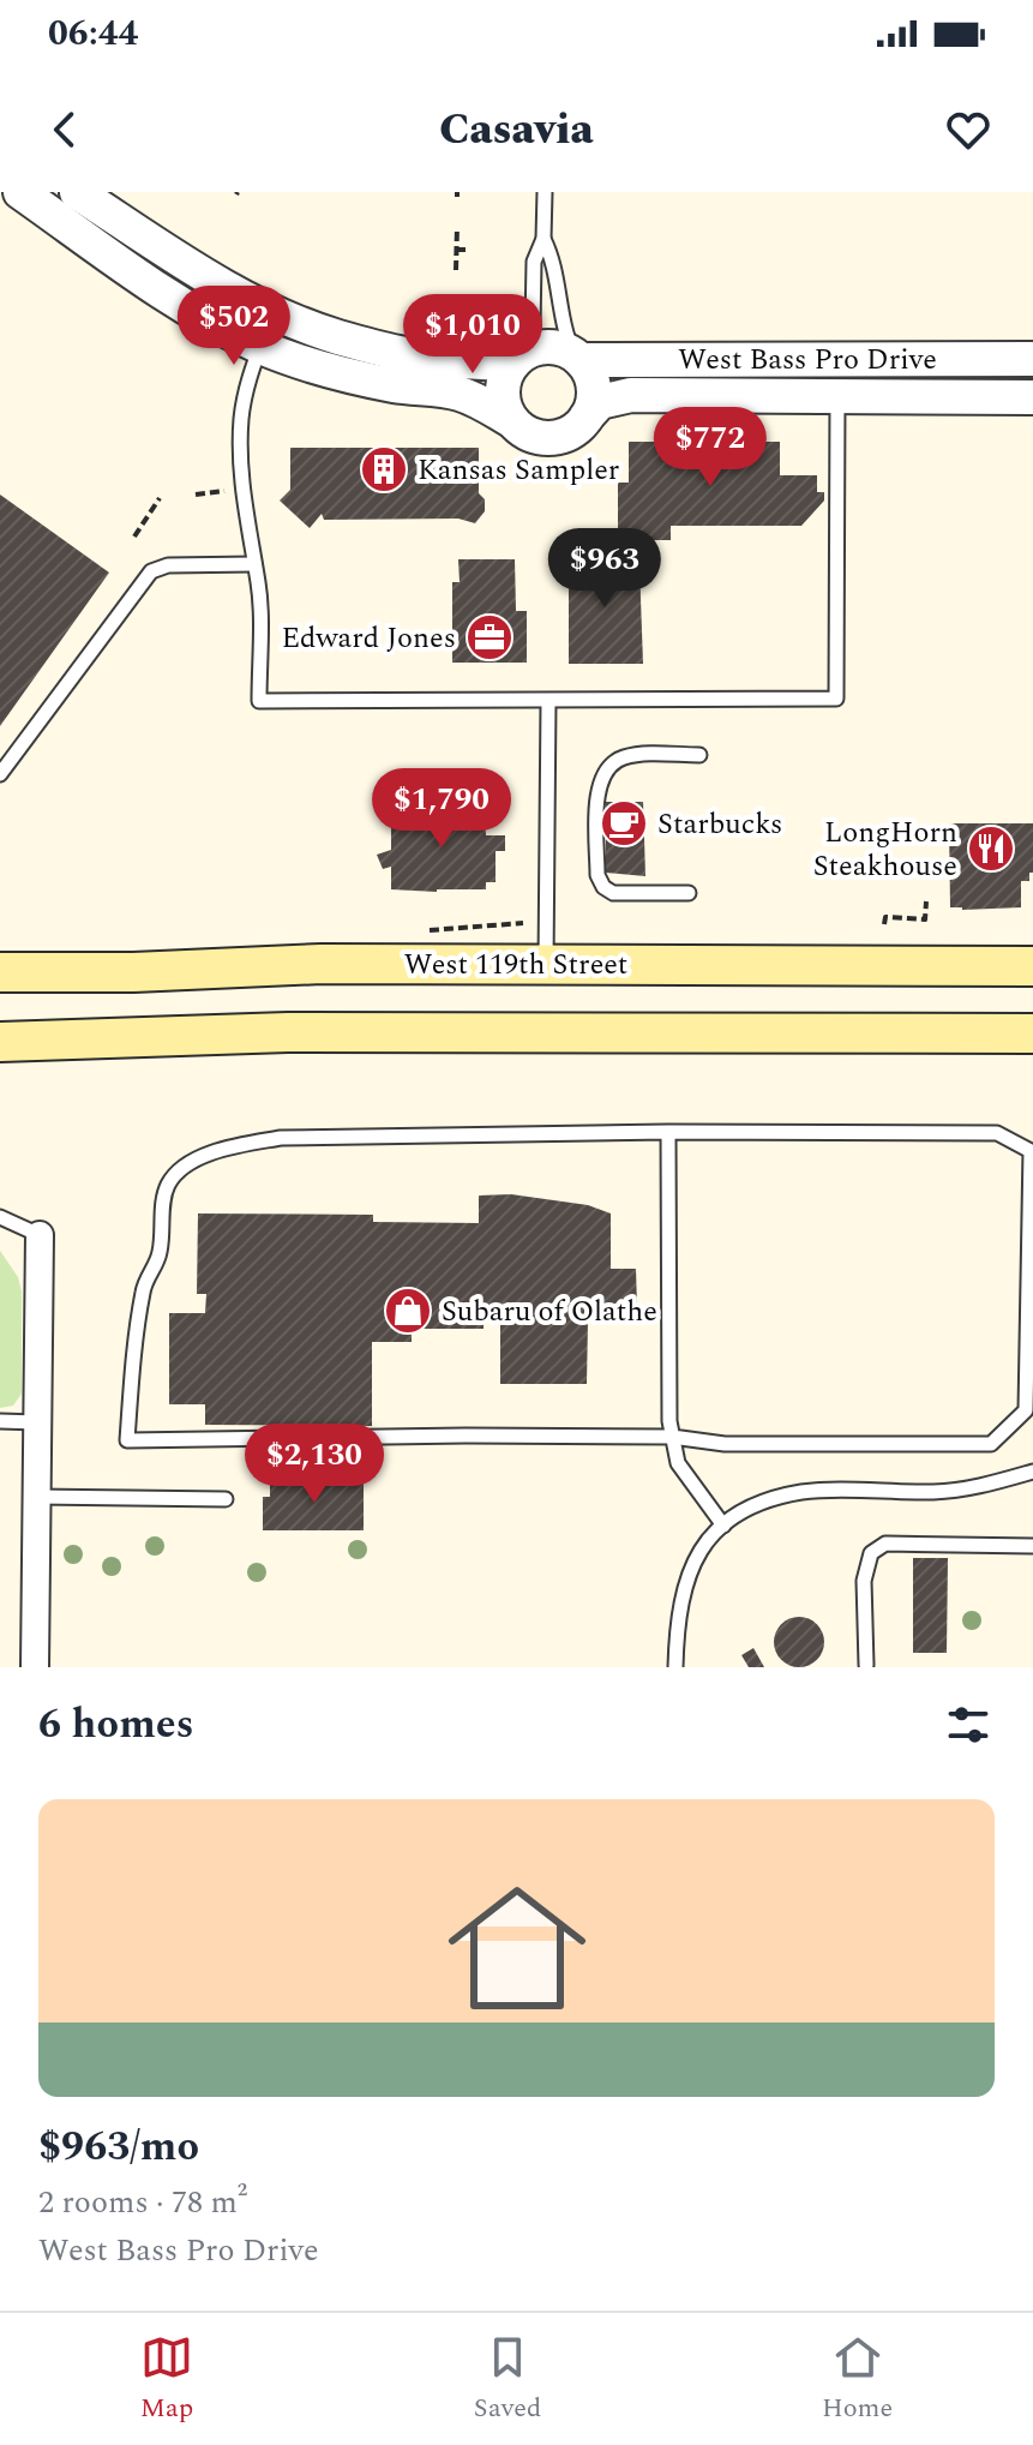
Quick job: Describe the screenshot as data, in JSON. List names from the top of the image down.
{
  "streets": {
    "main road": ["West 119th Street"],
    "street": ["West Bass Pro Drive"]
  },
  "places": {
    "building": ["Kansas Sampler"],
    "office": ["Edward Jones"],
    "cafe": ["Starbucks"],
    "restaurant": ["LongHorn Steakhouse"],
    "shop": ["Subaru of Olathe"]
  },
  "page": {
    "status": "06:44",
    "header": "Casavia",
    "price": [
      "$502",
      "$1,010",
      "$772",
      "$963",
      "$1,790",
      "$2,130"
    ],
    "heading": "6 homes",
    "list": [
      {
        "name": "$963/mo",
        "note": "2 rooms · 78 m² · West Bass Pro Drive"
      }
    ],
    "tabs": ["Map", "Saved", "Home"]
  }
}
